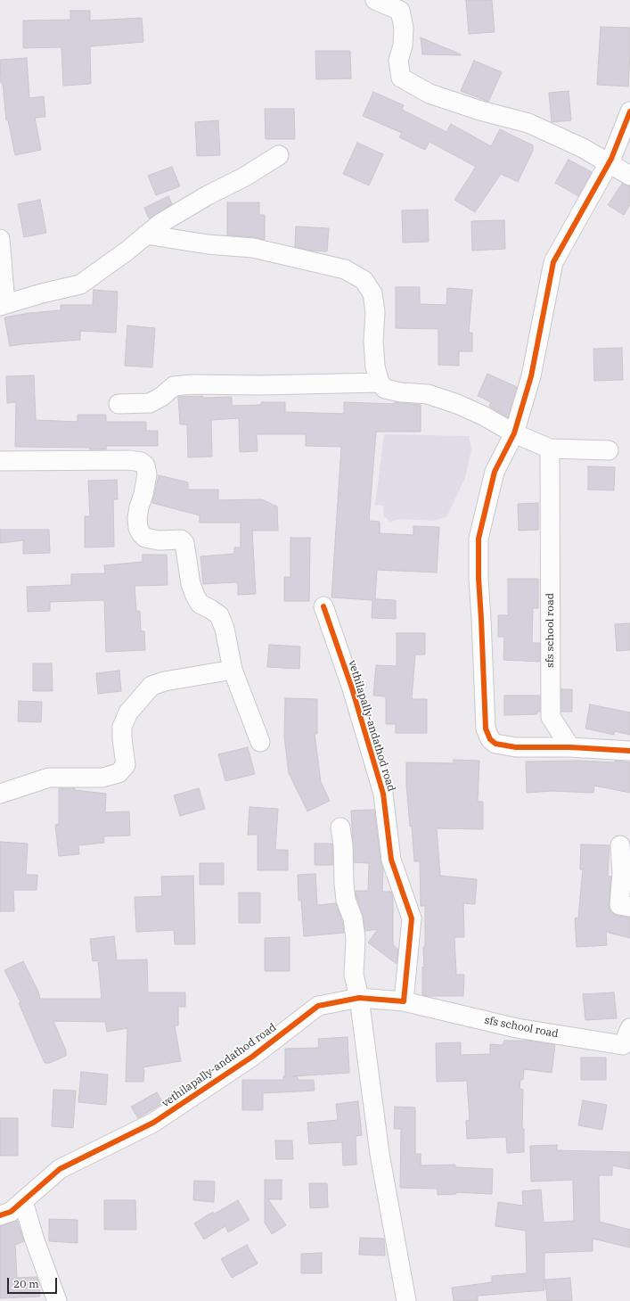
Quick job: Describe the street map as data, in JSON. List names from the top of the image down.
{
  "streets": {
    "street": ["sfs school road", "vethilapally-andathod road"]
  },
  "crossings": [
    ["sfs school road", "vethilapally-andathod road"]
  ],
  "scale_bar": "20 m"
}
